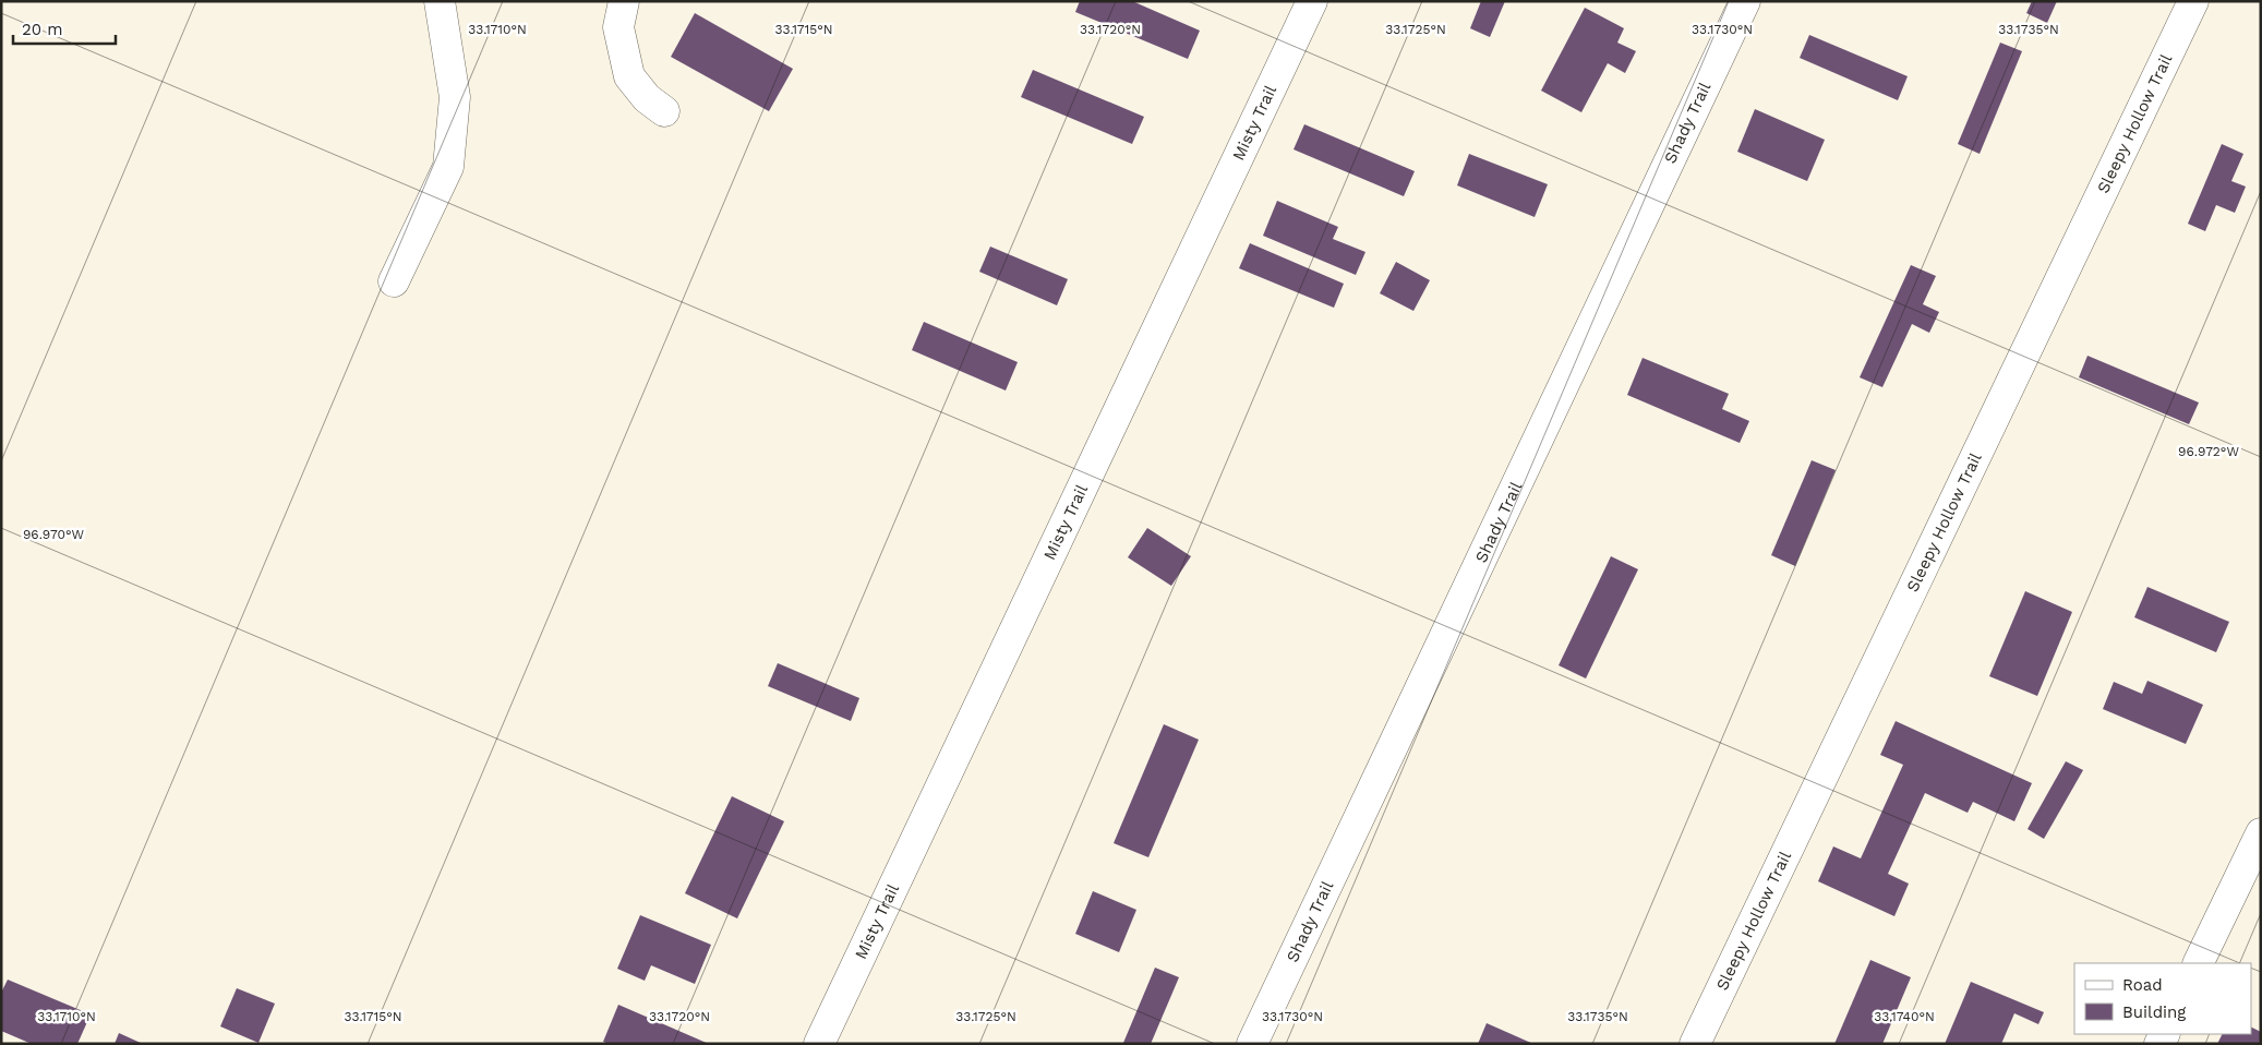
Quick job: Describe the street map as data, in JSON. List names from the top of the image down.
{
  "streets": {
    "street": ["Misty Trail", "Shady Trail", "Sleepy Hollow Trail"]
  },
  "legend": ["Road", "Building"],
  "scale_bar": "20 m",
  "coordinates": [
    "33.1710°N",
    "33.1715°N",
    "33.1720°N",
    "33.1725°N",
    "33.1730°N",
    "33.1735°N",
    "96.972°W",
    "96.970°W",
    "33.1740°N"
  ]
}
